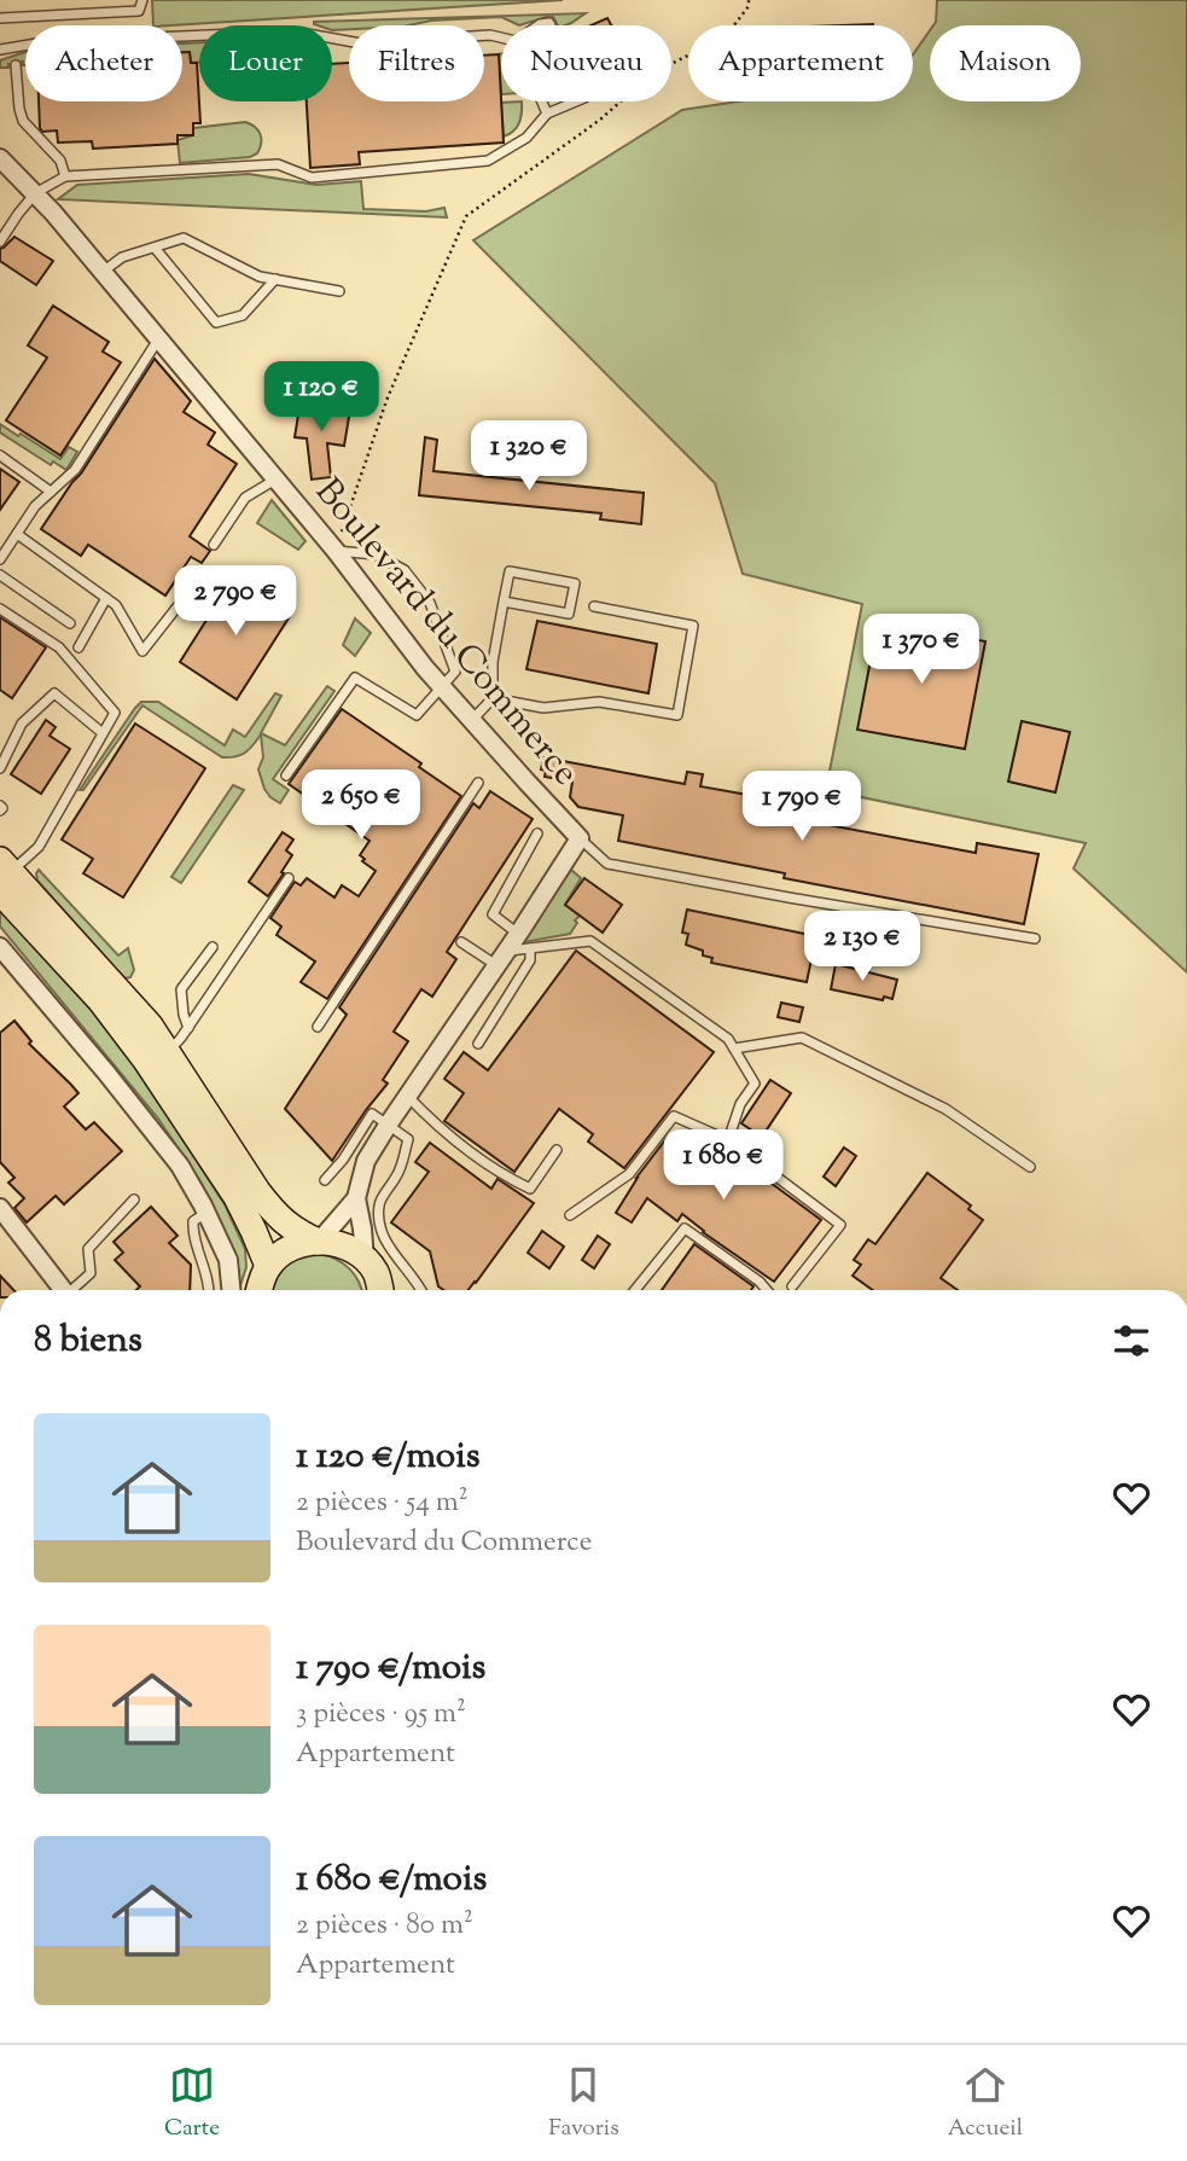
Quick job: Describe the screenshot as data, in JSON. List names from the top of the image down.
{
  "streets": {
    "street": ["Boulevard du Commerce"]
  },
  "page": {
    "chip": [
      "Acheter",
      "Louer",
      "Filtres",
      "Nouveau",
      "Appartement",
      "Maison"
    ],
    "price": [
      "1 120 €",
      "1 320 €",
      "2 790 €",
      "1 370 €",
      "2 650 €",
      "1 790 €",
      "2 130 €",
      "1 680 €"
    ],
    "heading": "8 biens",
    "list": [
      {
        "name": "1 120 €/mois",
        "note": "2 pièces · 54 m² · Boulevard du Commerce"
      },
      {
        "name": "1 790 €/mois",
        "note": "3 pièces · 95 m² · Appartement"
      },
      {
        "name": "1 680 €/mois",
        "note": "2 pièces · 80 m² · Appartement"
      }
    ],
    "tabs": ["Carte", "Favoris", "Accueil"]
  }
}
